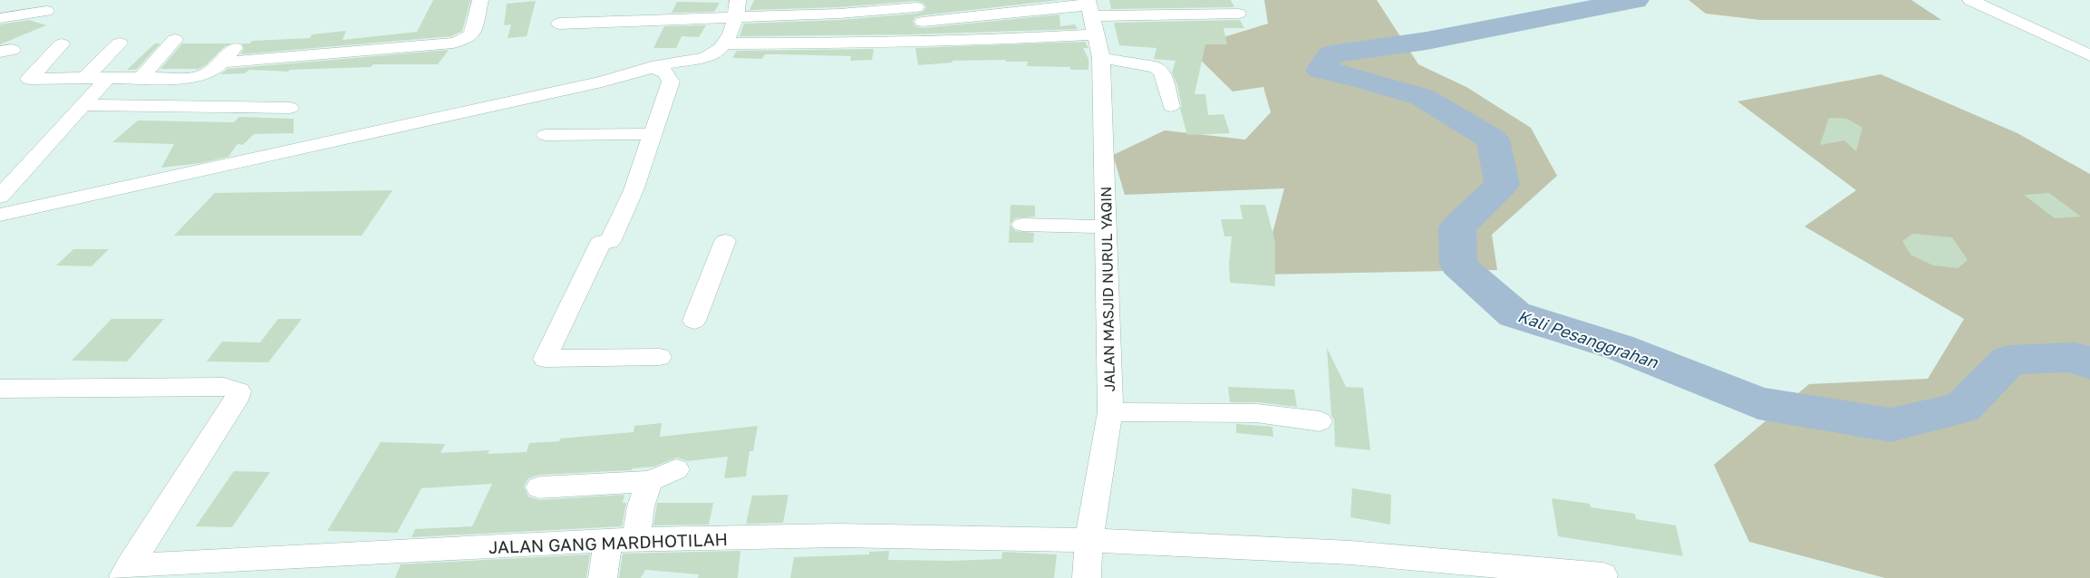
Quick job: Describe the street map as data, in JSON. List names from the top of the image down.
{
  "streets": {
    "street": ["JALAN MASJID NURUL YAQIN", "JALAN GANG MARDHOTILAH"]
  },
  "crossings": [
    ["JALAN MASJID NURUL YAQIN", "JALAN GANG MARDHOTILAH"]
  ],
  "water": ["Kali Pesanggrahan"]
}
